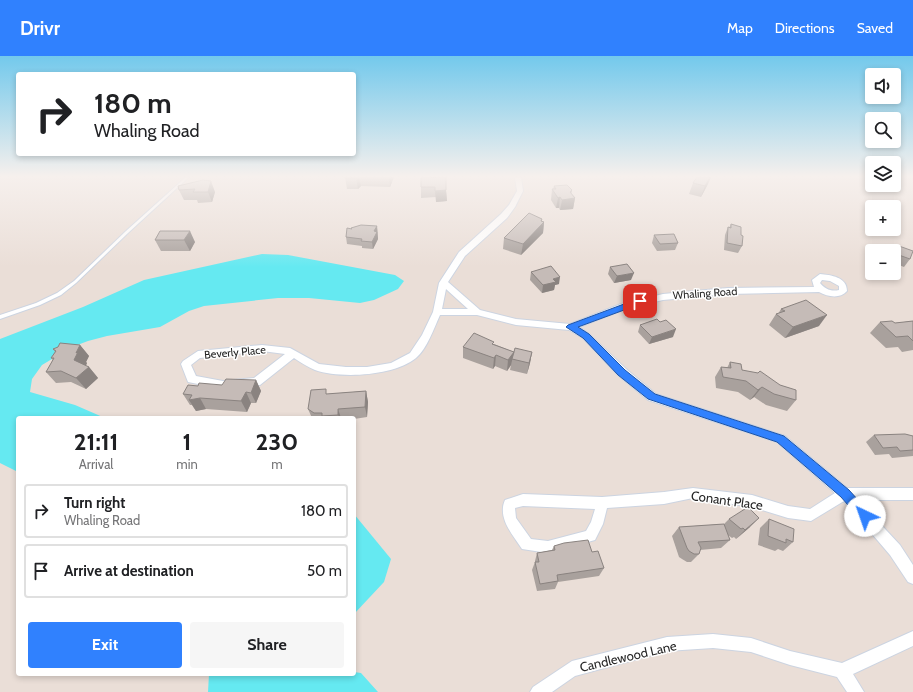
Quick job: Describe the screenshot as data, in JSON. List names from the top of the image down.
{
  "streets": {
    "street": [
      "Whaling Road",
      "Beverly Place",
      "Conant Place",
      "Candlewood Lane"
    ]
  },
  "page": {
    "header": "Drivr",
    "nav": ["Map", "Directions", "Saved"],
    "map_buttons": ["+", "−"],
    "turn": ["180 m", "Whaling Road"],
    "eta": [
      "21:11",
      "Arrival",
      "1",
      "min",
      "230",
      "m"
    ],
    "list": [
      {
        "name": "Turn right",
        "note": "Whaling Road",
        "value": "180 m"
      },
      {
        "name": "Arrive at destination",
        "value": "50 m"
      }
    ],
    "buttons": ["Exit", "Share"]
  }
}
